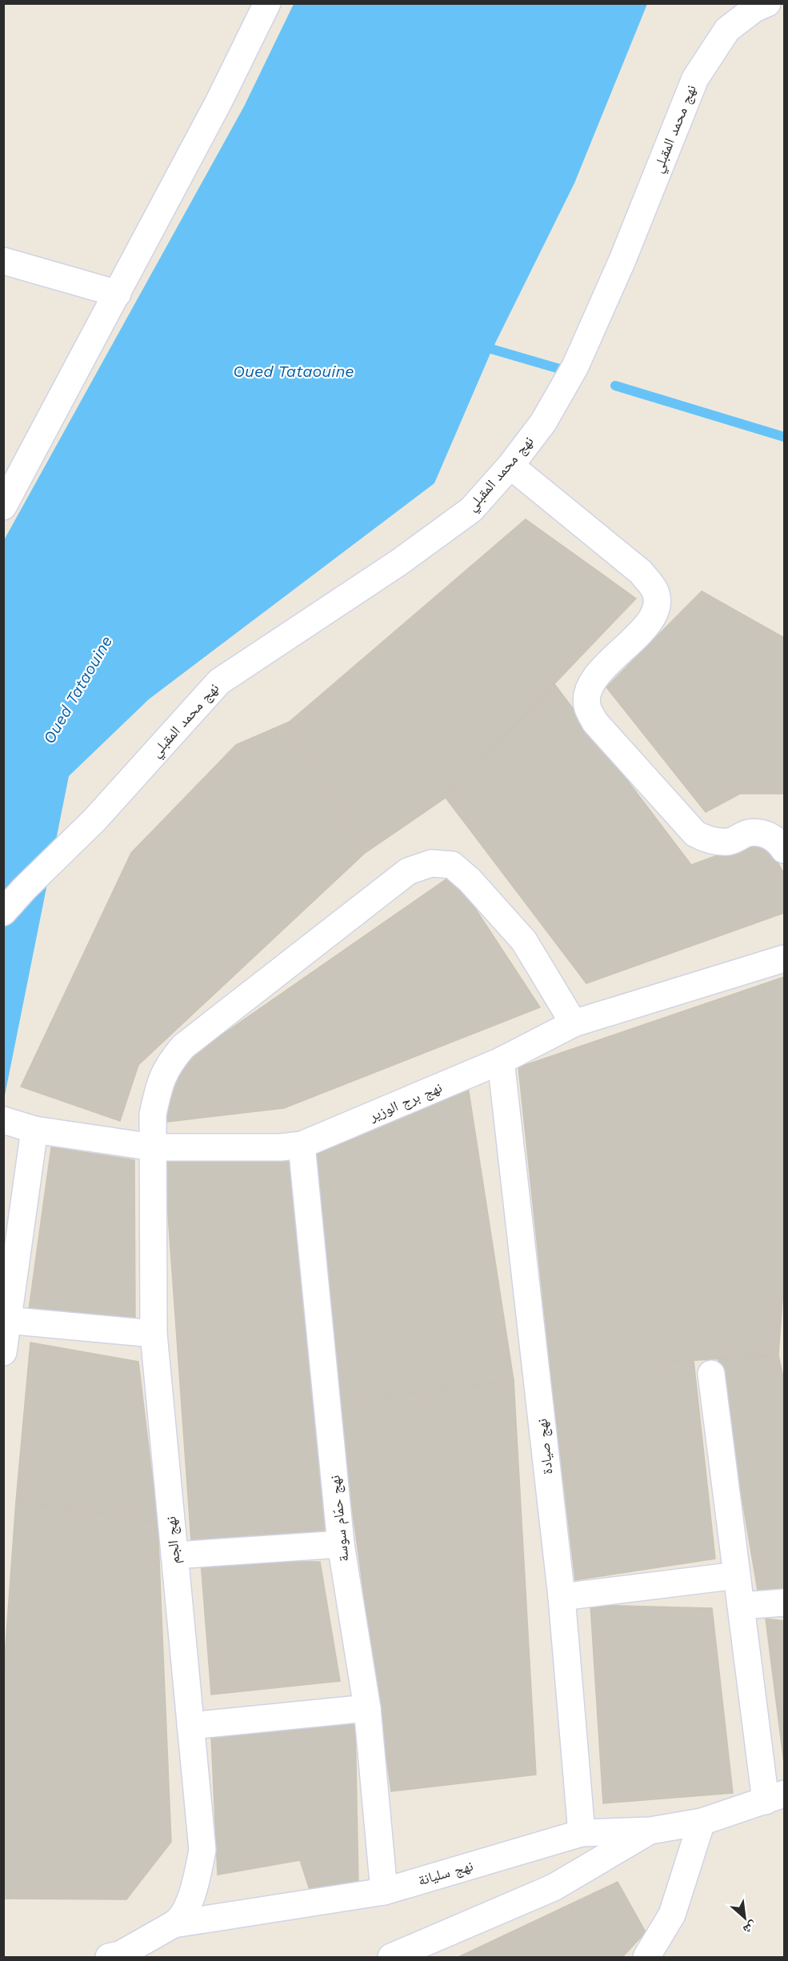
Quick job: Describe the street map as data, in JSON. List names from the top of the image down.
{
  "streets": {
    "street": [
      "نهج محمد المقبلي",
      "نهج برج الوزير",
      "نهج صيادة",
      "نهج حمّام سوسة",
      "نهج الجم",
      "نهج سليانة"
    ]
  },
  "crossings": [
    ["نهج برج الوزير", "نهج صيادة"],
    ["نهج برج الوزير", "نهج حمّام سوسة"],
    ["نهج برج الوزير", "نهج الجم"],
    ["نهج صيادة", "نهج سليانة"],
    ["نهج حمّام سوسة", "نهج سليانة"],
    ["نهج الجم", "نهج سليانة"]
  ],
  "water": ["Oued Tataouine"],
  "north": "bottom right"
}
